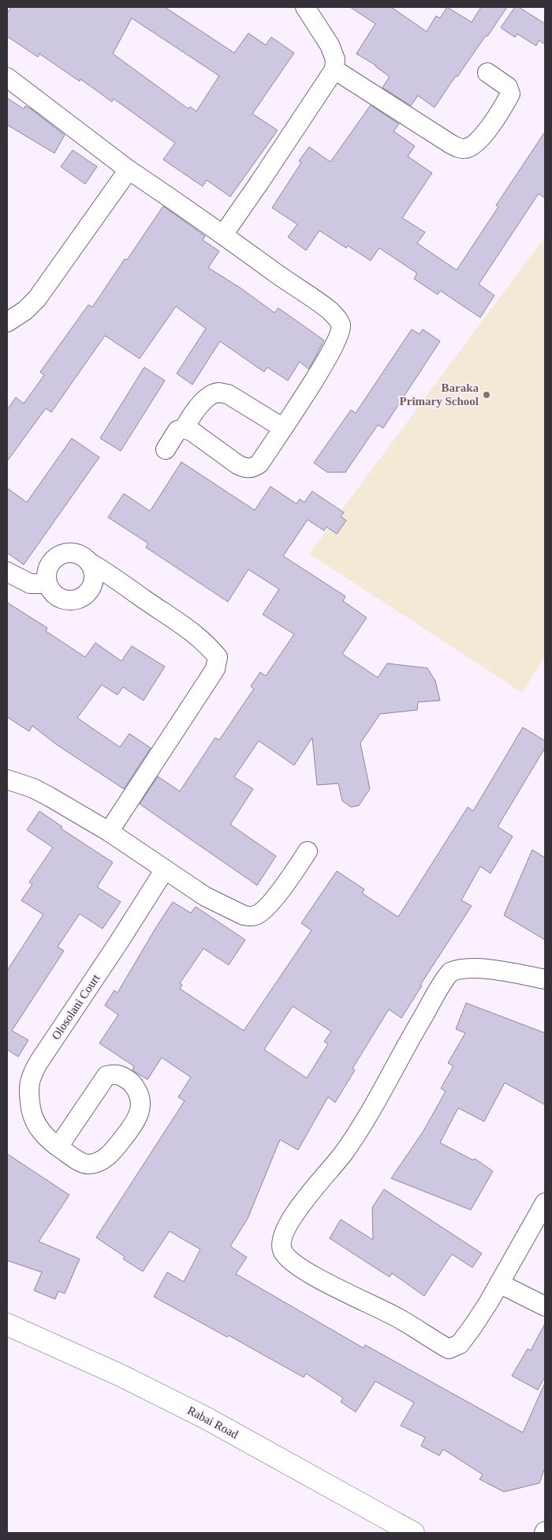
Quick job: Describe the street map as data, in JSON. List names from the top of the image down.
{
  "streets": {
    "main road": ["Rabai Road"],
    "street": ["Olosolani Court"]
  },
  "places": ["Baraka Primary School"]
}
